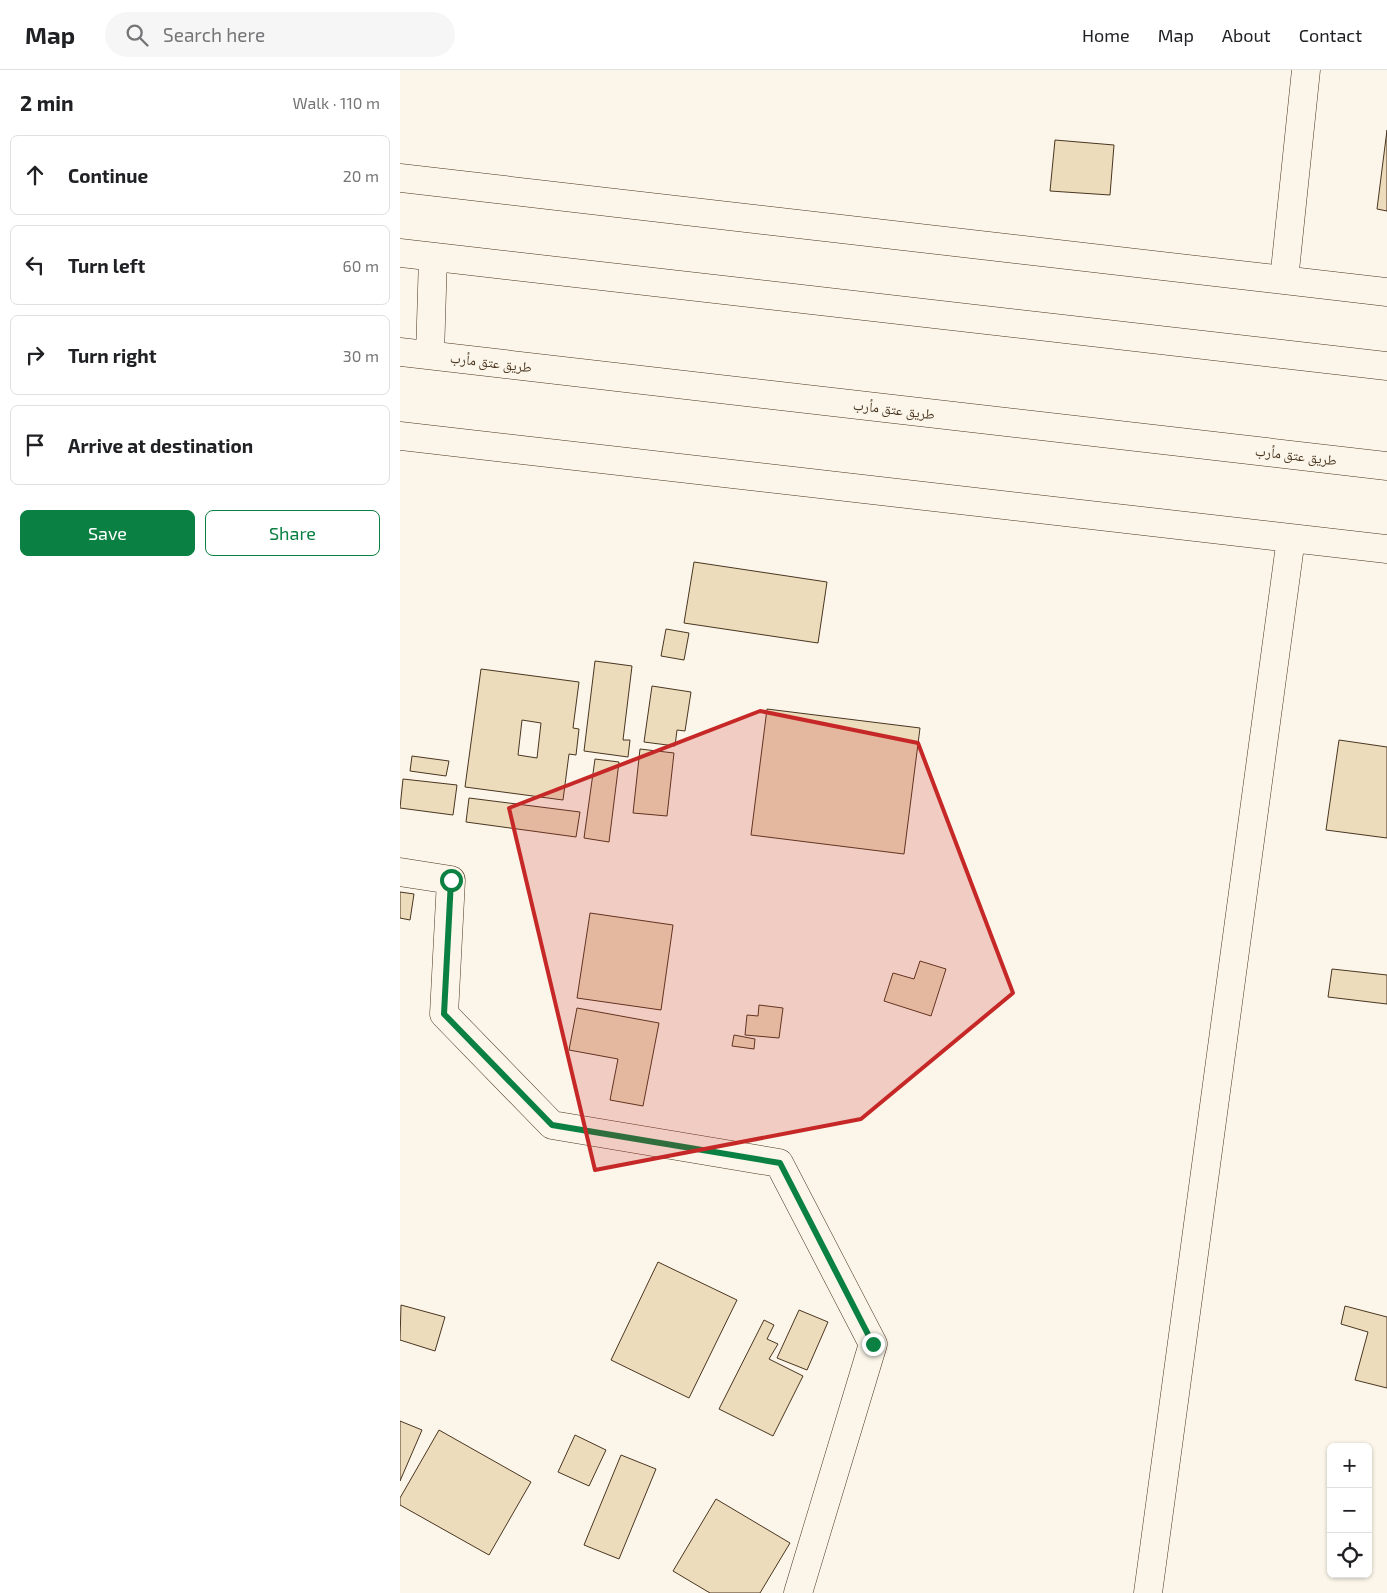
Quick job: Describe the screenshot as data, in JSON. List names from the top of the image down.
{
  "streets": {
    "street": ["طريق عتق مأرب"]
  },
  "page": {
    "header": "Map",
    "search": "Search here",
    "nav": [
      "Home",
      "Map",
      "About",
      "Contact"
    ],
    "heading": ["2 min", "Walk · 110 m"],
    "list": [
      ["Continue", "20 m"],
      ["Turn left", "60 m"],
      ["Turn right", "30 m"],
      "Arrive at destination"
    ],
    "buttons": ["Save", "Share"],
    "map_buttons": ["+", "−"]
  }
}
